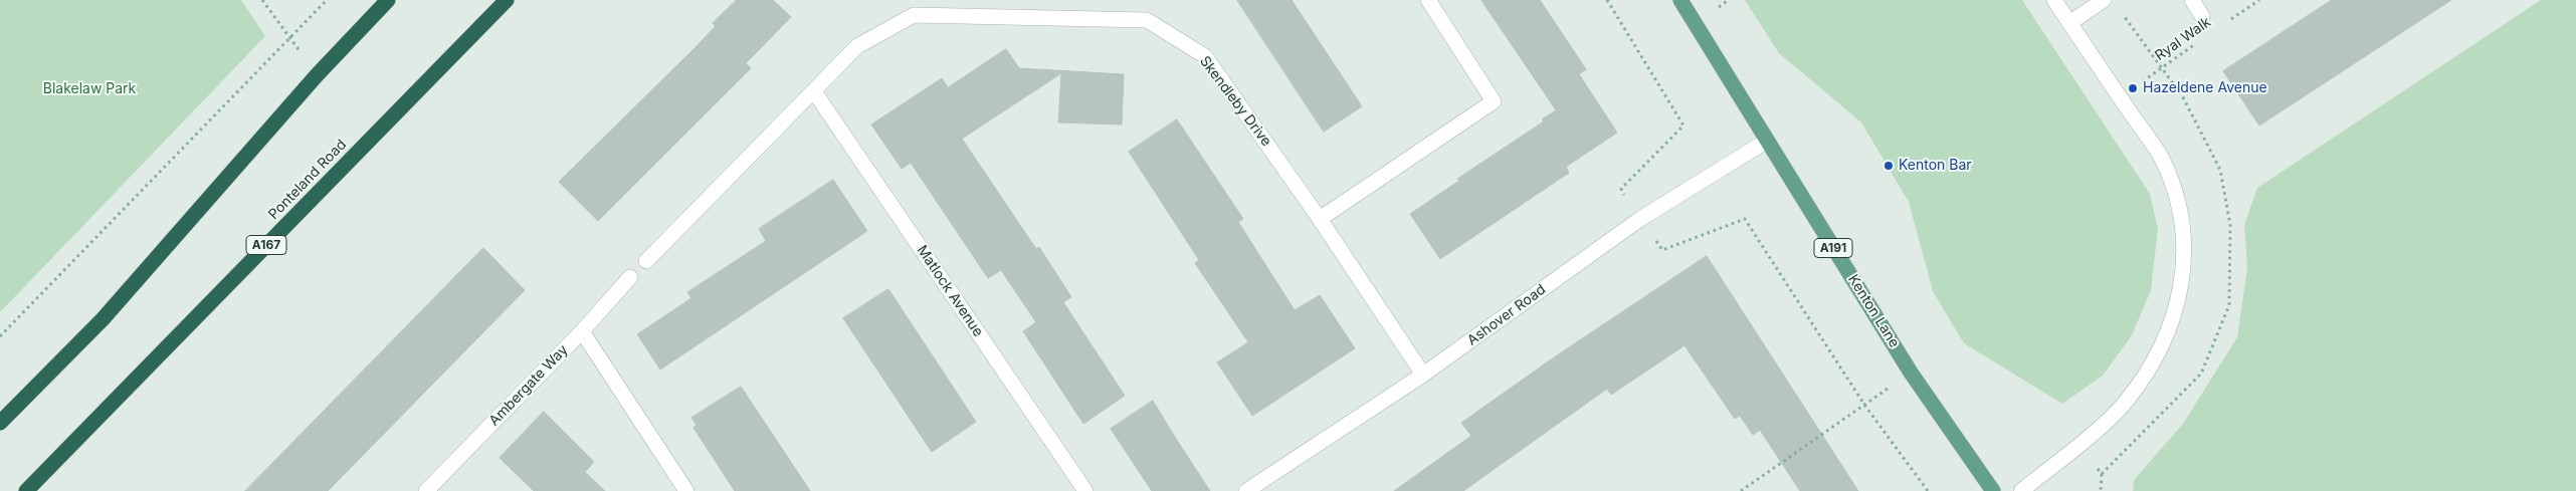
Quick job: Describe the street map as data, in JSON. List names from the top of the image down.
{
  "streets": {
    "highway": ["Ponteland Road", "A167"],
    "main road": ["A191", "Kenton Lane"],
    "street": [
      "Skendleby Drive",
      "Matlock Avenue",
      "Ashover Road",
      "Ambergate Way"
    ],
    "path": ["Ryal Walk"]
  },
  "crossings": [
    ["Skendleby Drive", "Matlock Avenue"],
    ["Skendleby Drive", "Ashover Road"],
    ["Kenton Lane", "Ashover Road"]
  ],
  "parks": ["Blakelaw Park"],
  "places": ["Hazeldene Avenue", "Kenton Bar"]
}
